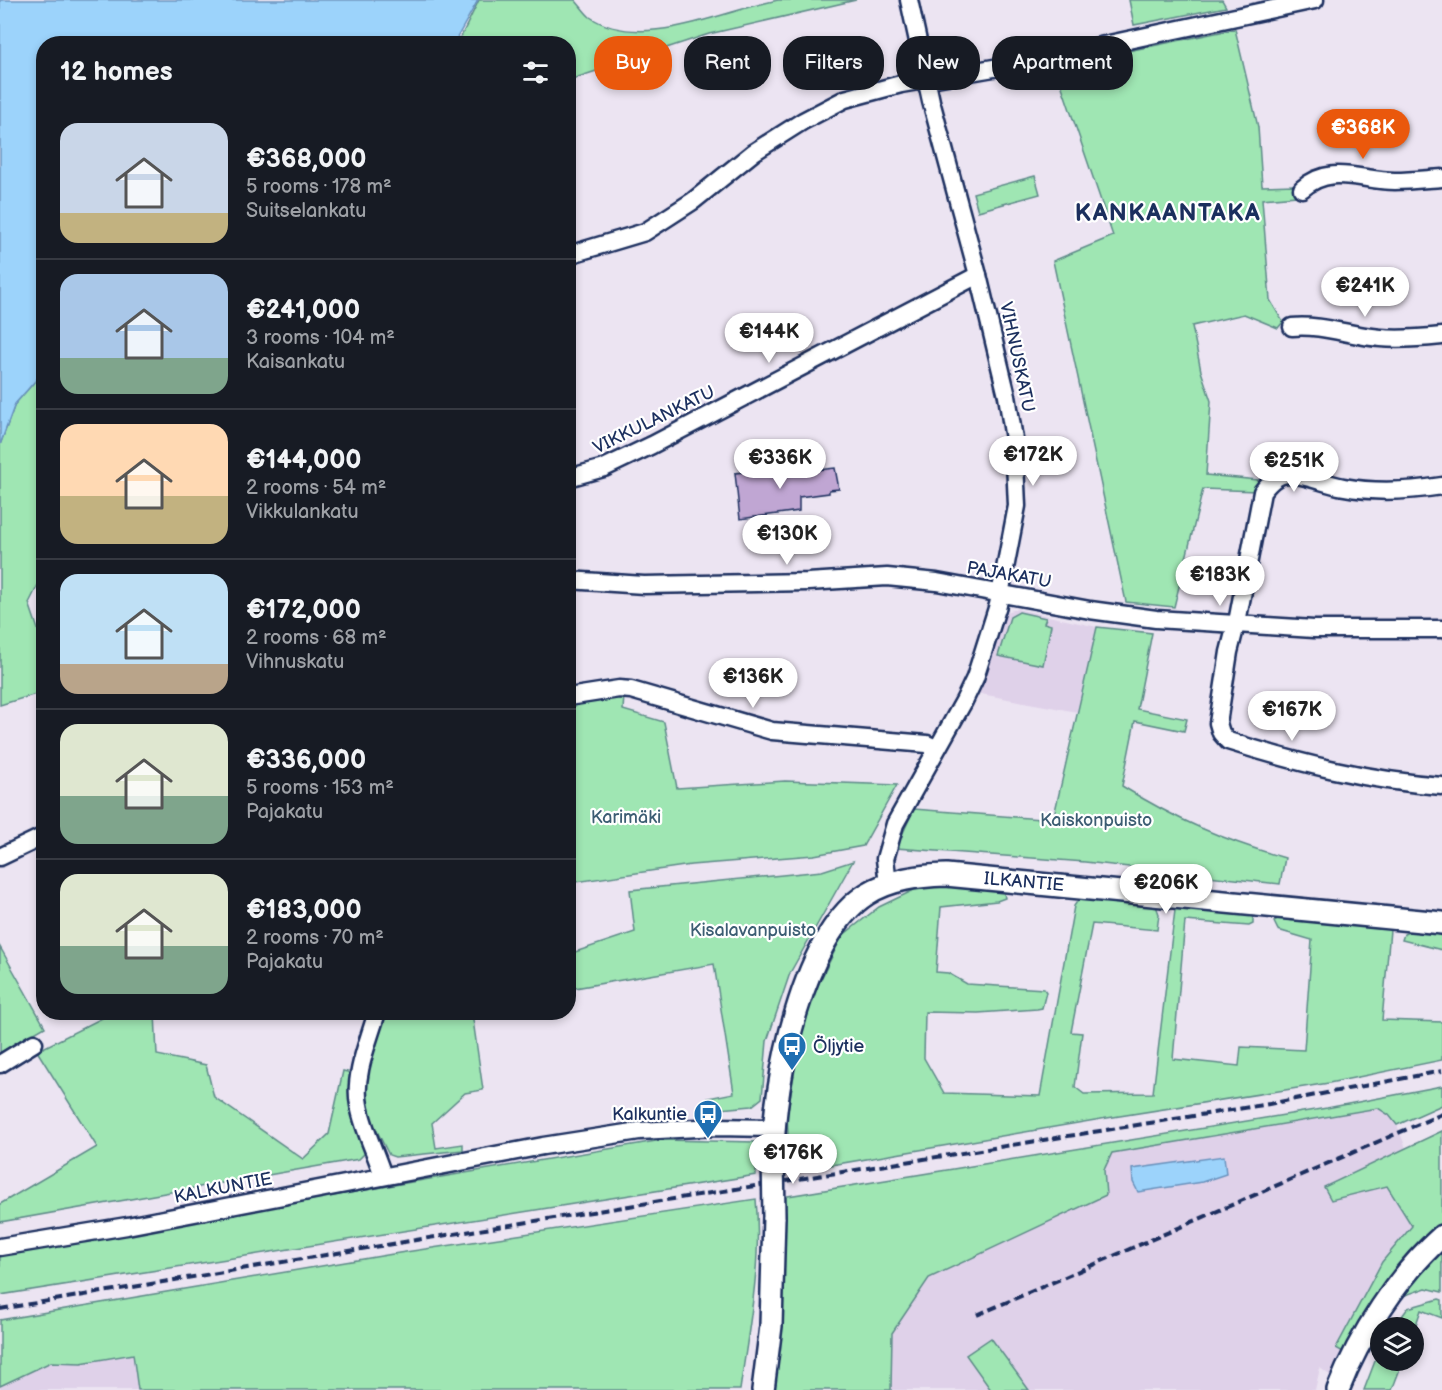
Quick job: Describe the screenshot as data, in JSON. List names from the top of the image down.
{
  "streets": {
    "main road": ["ILKANTIE"],
    "street": [
      "VIHNUSKATU",
      "VIKKULANKATU",
      "PAJAKATU",
      "KALKUNTIE"
    ]
  },
  "crossings": [
    ["VIHNUSKATU", "VIKKULANKATU"],
    ["VIHNUSKATU", "PAJAKATU"],
    ["VIHNUSKATU", "ILKANTIE"],
    ["ILKANTIE", "KALKUNTIE"]
  ],
  "districts": ["KANKAANTAKA"],
  "parks": ["Karimäki", "Kaiskonpuisto", "Kisalavanpuisto"],
  "places": {
    "bus stop": ["Öljytie", "Kalkuntie"]
  },
  "page": {
    "chip": [
      "Buy",
      "Rent",
      "Filters",
      "New",
      "Apartment"
    ],
    "heading": "12 homes",
    "list": [
      {
        "name": "€368,000",
        "note": "5 rooms · 178 m² · Suitselankatu"
      },
      {
        "name": "€241,000",
        "note": "3 rooms · 104 m² · Kaisankatu"
      },
      {
        "name": "€144,000",
        "note": "2 rooms · 54 m² · Vikkulankatu"
      },
      {
        "name": "€172,000",
        "note": "2 rooms · 68 m² · Vihnuskatu"
      },
      {
        "name": "€336,000",
        "note": "5 rooms · 153 m² · Pajakatu"
      },
      {
        "name": "€183,000",
        "note": "2 rooms · 70 m² · Pajakatu"
      }
    ],
    "price": [
      "€368K",
      "€241K",
      "€144K",
      "€172K",
      "€336K",
      "€251K",
      "€130K",
      "€183K",
      "€136K",
      "€167K",
      "€206K",
      "€176K"
    ]
  }
}
